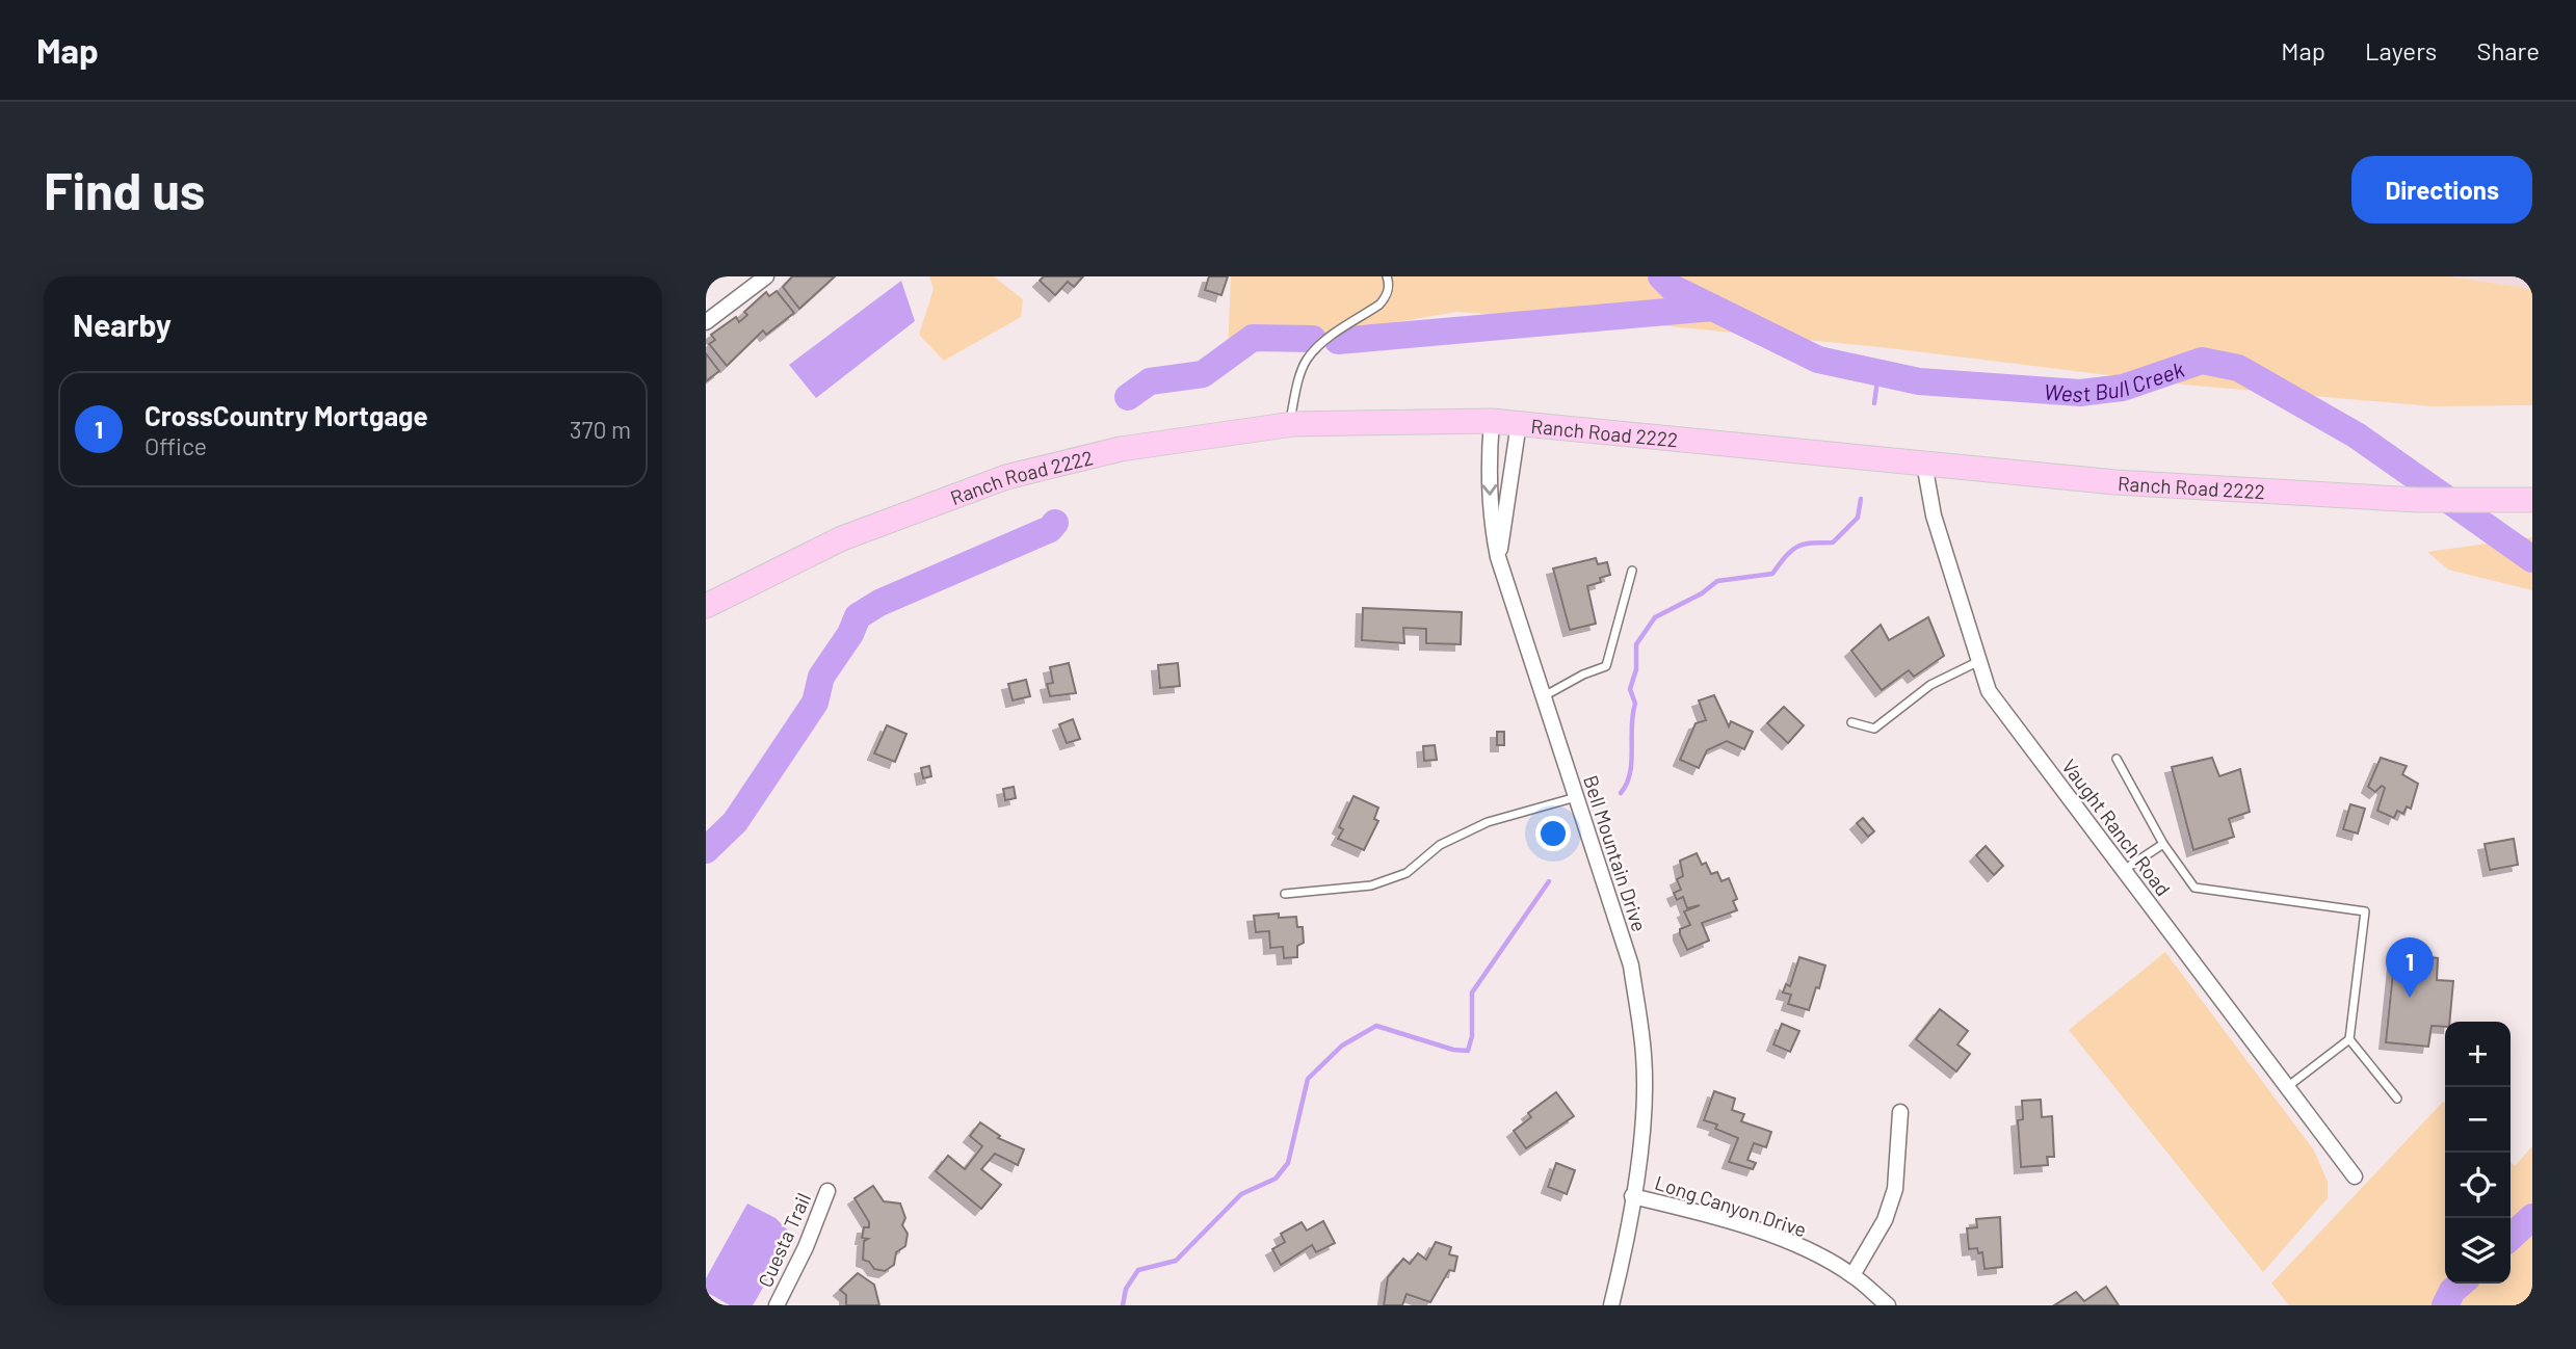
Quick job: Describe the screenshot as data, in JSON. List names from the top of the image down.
{
  "streets": {
    "main road": ["Ranch Road 2222"],
    "street": [
      "Vaught Ranch Road",
      "Bell Mountain Drive",
      "Long Canyon Drive",
      "Cuesta Trail"
    ]
  },
  "crossings": [
    ["Ranch Road 2222", "Vaught Ranch Road"],
    ["Ranch Road 2222", "Bell Mountain Drive"],
    ["Bell Mountain Drive", "Long Canyon Drive"]
  ],
  "water": ["West Bull Creek"],
  "page": {
    "header": "Map",
    "nav": ["Map", "Layers", "Share"],
    "buttons": "Directions",
    "title": "Find us",
    "heading": "Nearby",
    "list": [
      {
        "mark": "1",
        "name": "CrossCountry Mortgage",
        "note": "Office",
        "value": "370 m"
      }
    ],
    "pins": "1",
    "map_buttons": ["+", "−"]
  }
}
